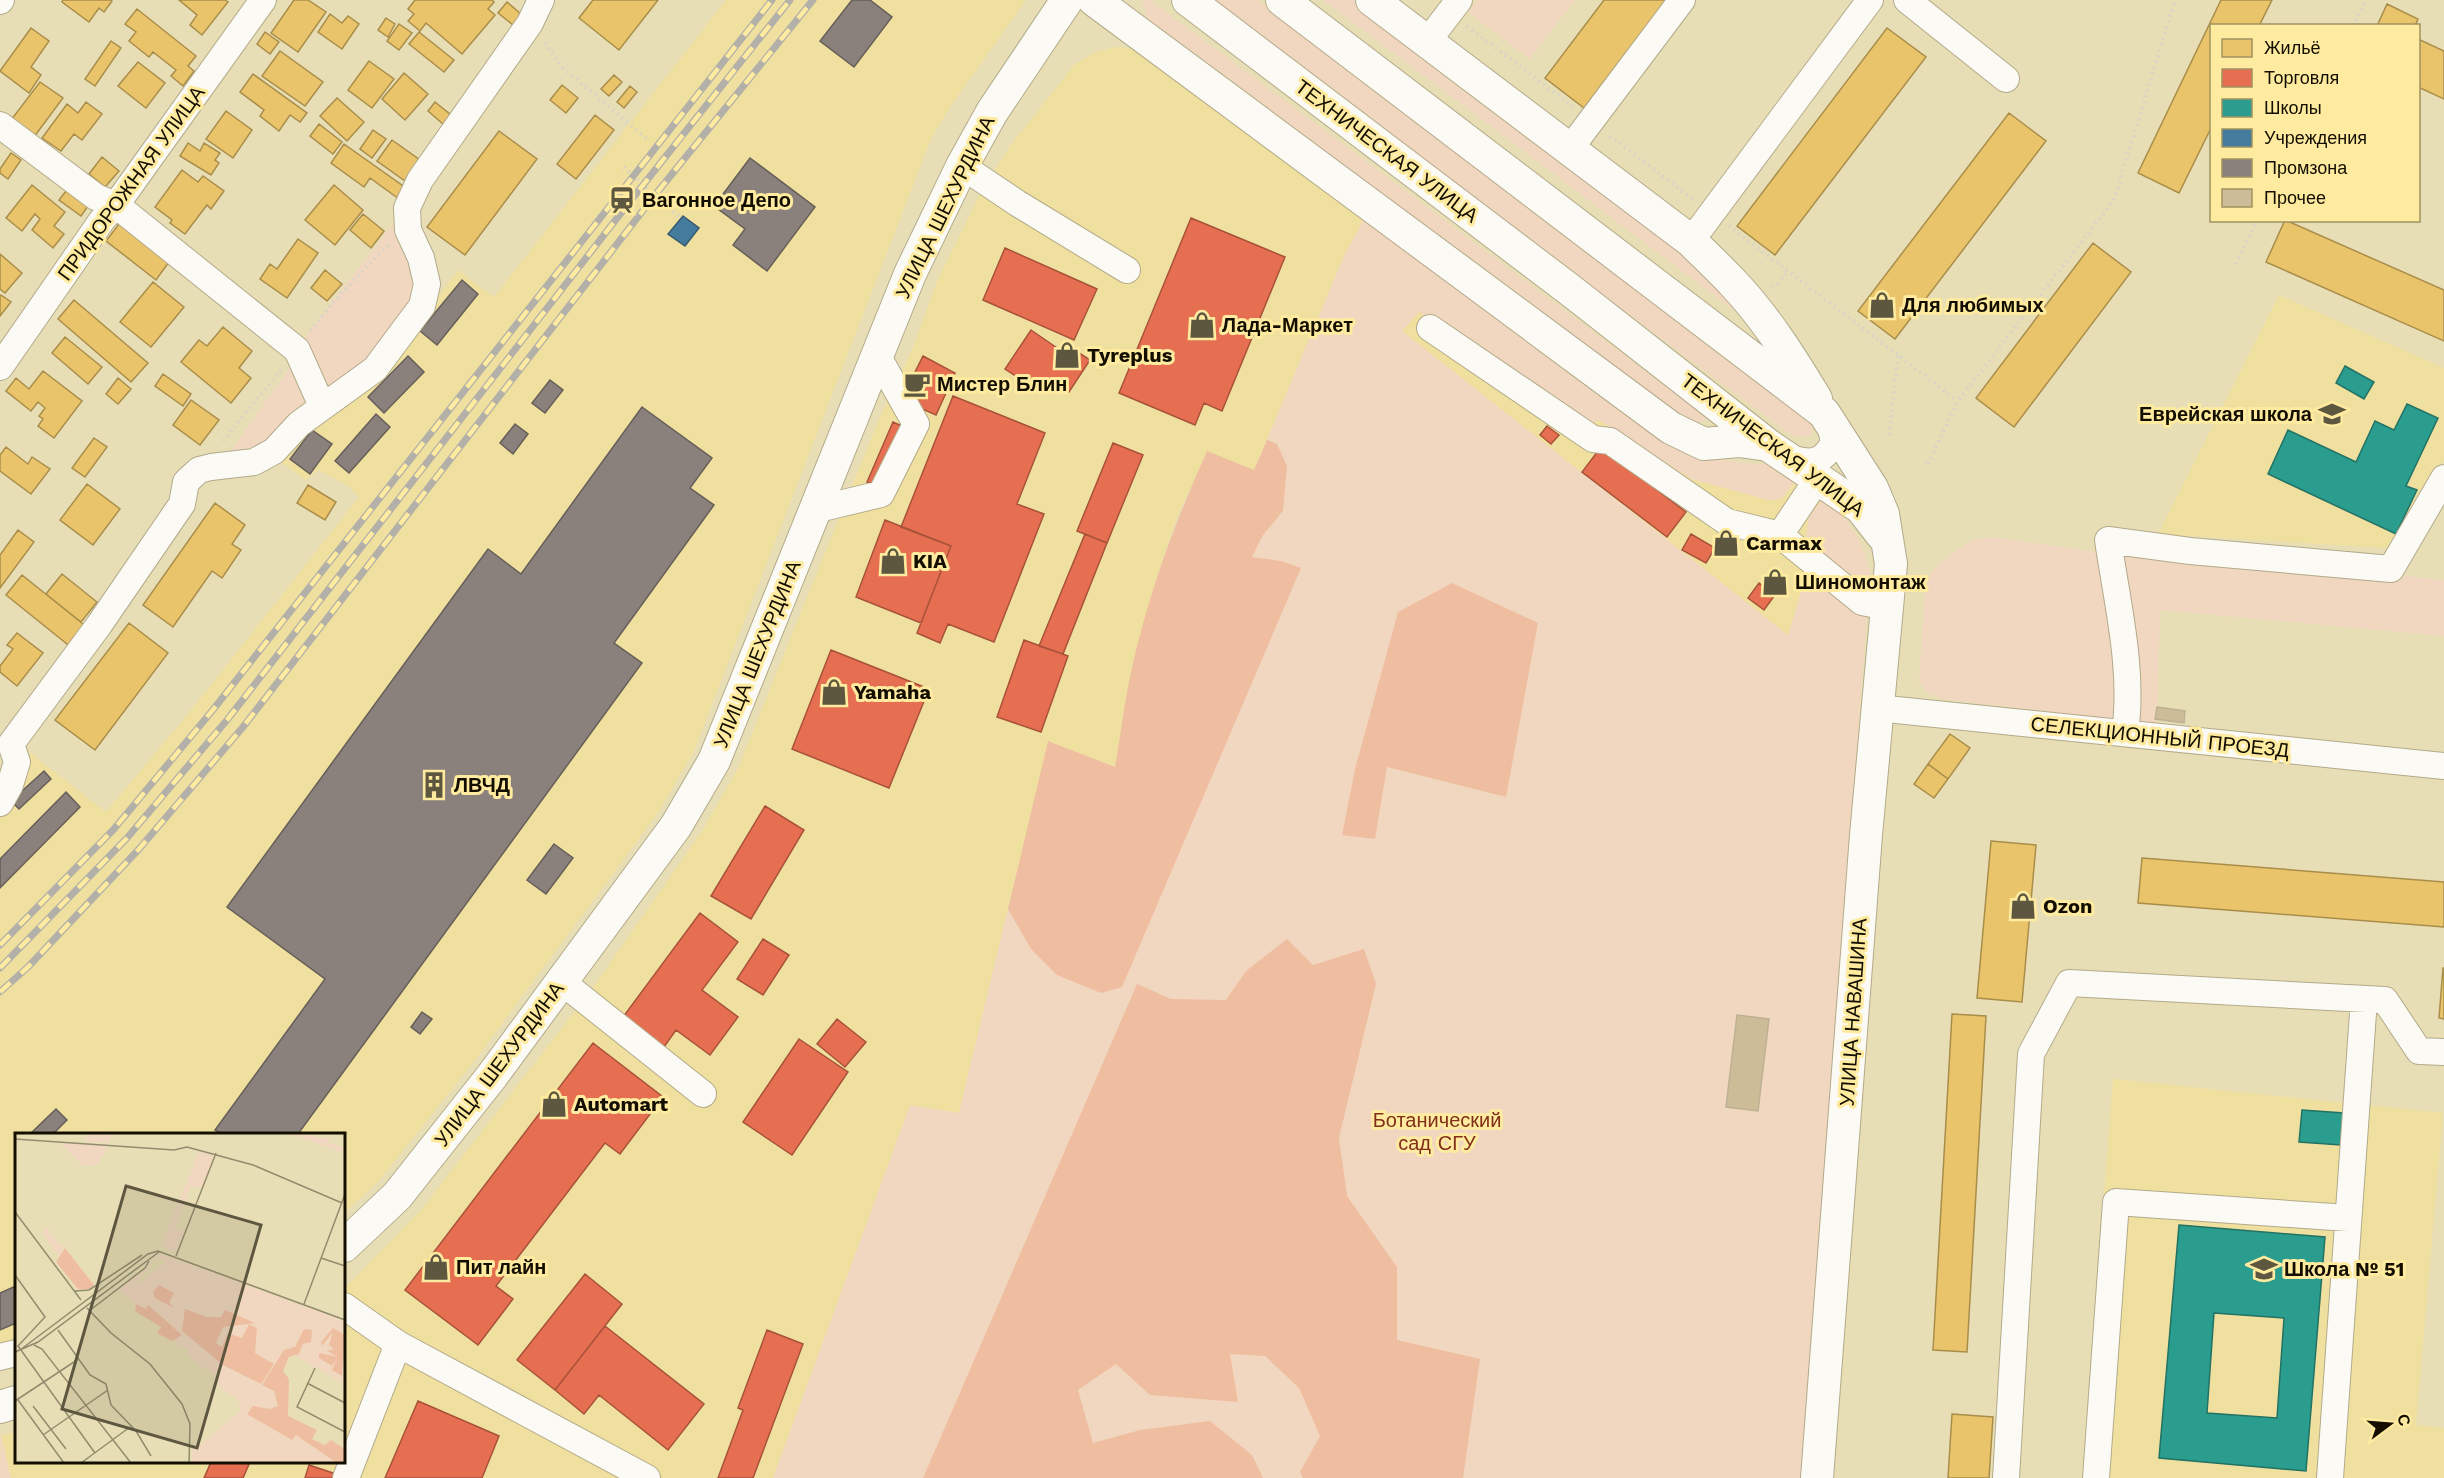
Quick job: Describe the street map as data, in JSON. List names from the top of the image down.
{
  "streets": {
    "main road": ["ТЕХНИЧЕСКАЯ УЛИЦА", "УЛИЦА ШЕХУРДИНА", "УЛИЦА НАВАШИНА"],
    "street": ["ПРИДОРОЖНАЯ УЛИЦА", "СЕЛЕКЦИОННЫЙ ПРОЕЗД"]
  },
  "crossings": [
    ["ТЕХНИЧЕСКАЯ УЛИЦА", "УЛИЦА НАВАШИНА"],
    ["СЕЛЕКЦИОННЫЙ ПРОЕЗД", "УЛИЦА НАВАШИНА"]
  ],
  "parks": ["Ботанический сад СГУ"],
  "places": {
    "station": ["Вагонное Депо"],
    "shop": [
      "Для любимых",
      "Лада-Маркет",
      "Tyreplus",
      "Carmax",
      "KIA",
      "Шиномонтаж",
      "Yamaha",
      "Ozon",
      "Automart",
      "Пит лайн"
    ],
    "cafe": ["Мистер Блин"],
    "school or university": ["Еврейская школа", "Школа № 51"],
    "building": ["ЛВЧД"]
  },
  "legend": [
    "Жильё",
    "Торговля",
    "Школы",
    "Учреждения",
    "Промзона",
    "Прочее"
  ],
  "north": "right"
}
